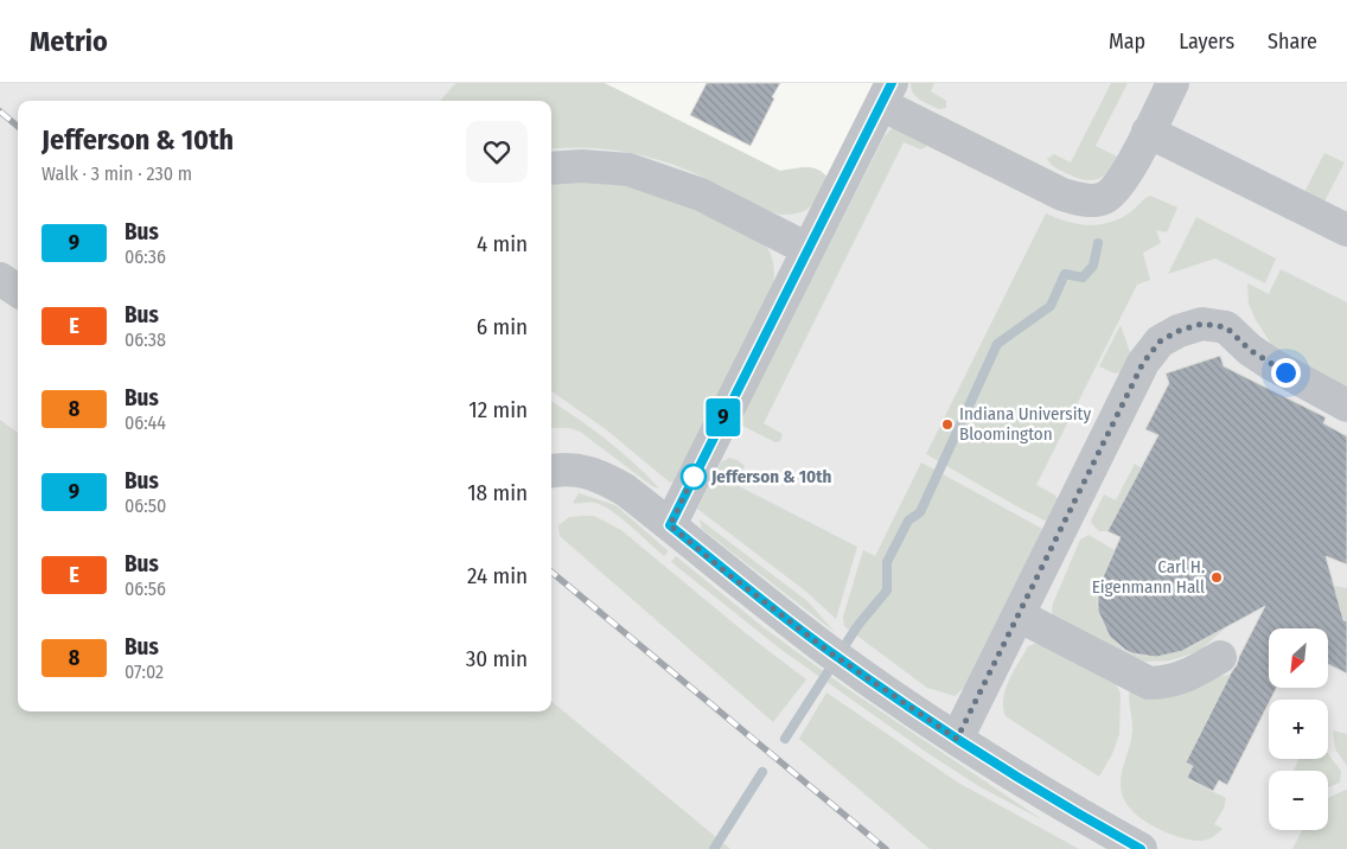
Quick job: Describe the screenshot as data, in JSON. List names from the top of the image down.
{
  "places": ["Indiana University Bloomington", "Jefferson & 10th", "Carl H. Eigenmann Hall"],
  "lines": ["bus line 9"],
  "north": "bottom left",
  "page": {
    "header": "Metrio",
    "nav": ["Map", "Layers", "Share"],
    "on_map": "9",
    "heading": ["Jefferson & 10th", "Walk · 3 min · 230 m"],
    "list": [
      {
        "mark": "9",
        "name": "Bus",
        "note": "06:36",
        "value": "4 min"
      },
      {
        "mark": "E",
        "name": "Bus",
        "note": "06:38",
        "value": "6 min"
      },
      {
        "mark": "8",
        "name": "Bus",
        "note": "06:44",
        "value": "12 min"
      },
      {
        "mark": "9",
        "name": "Bus",
        "note": "06:50",
        "value": "18 min"
      },
      {
        "mark": "E",
        "name": "Bus",
        "note": "06:56",
        "value": "24 min"
      },
      {
        "mark": "8",
        "name": "Bus",
        "note": "07:02",
        "value": "30 min"
      }
    ],
    "map_buttons": ["+", "−"]
  }
}
